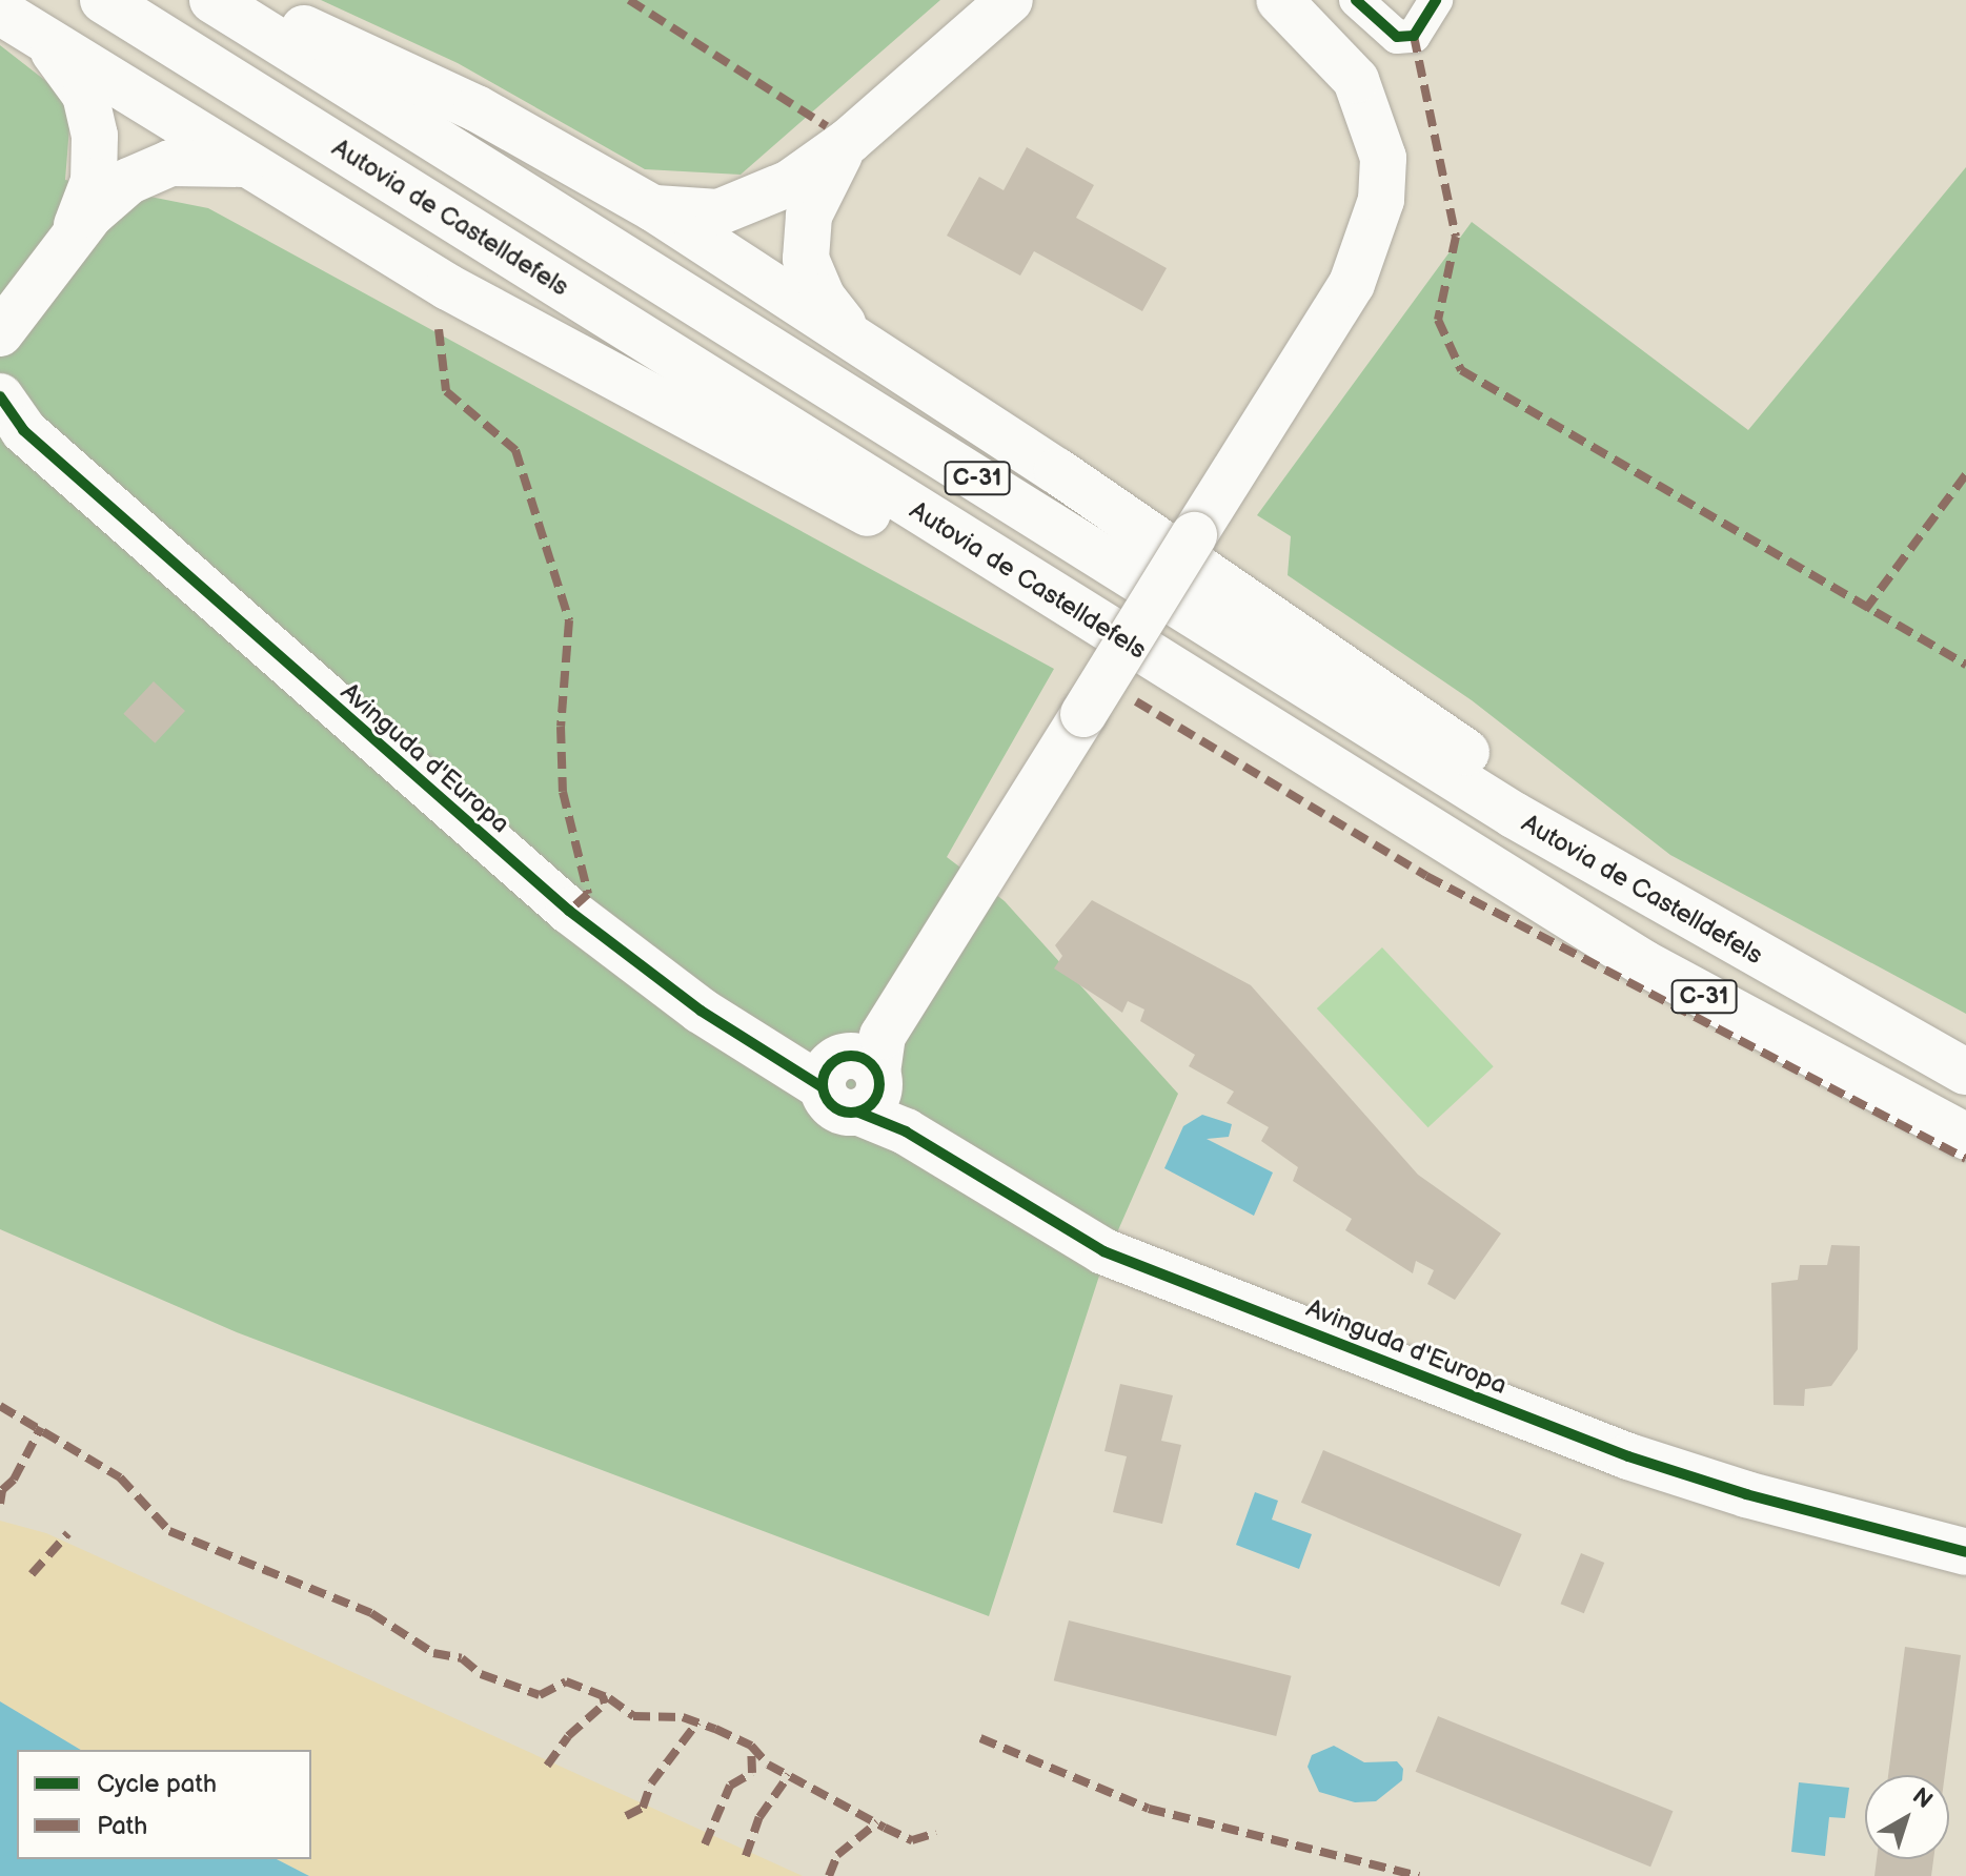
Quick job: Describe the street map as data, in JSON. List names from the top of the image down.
{
  "streets": {
    "main road": ["Autovia de Castelldefels", "C-31", "Avinguda d'Europa"]
  },
  "legend": ["Cycle path", "Path"],
  "north": "top right"
}
